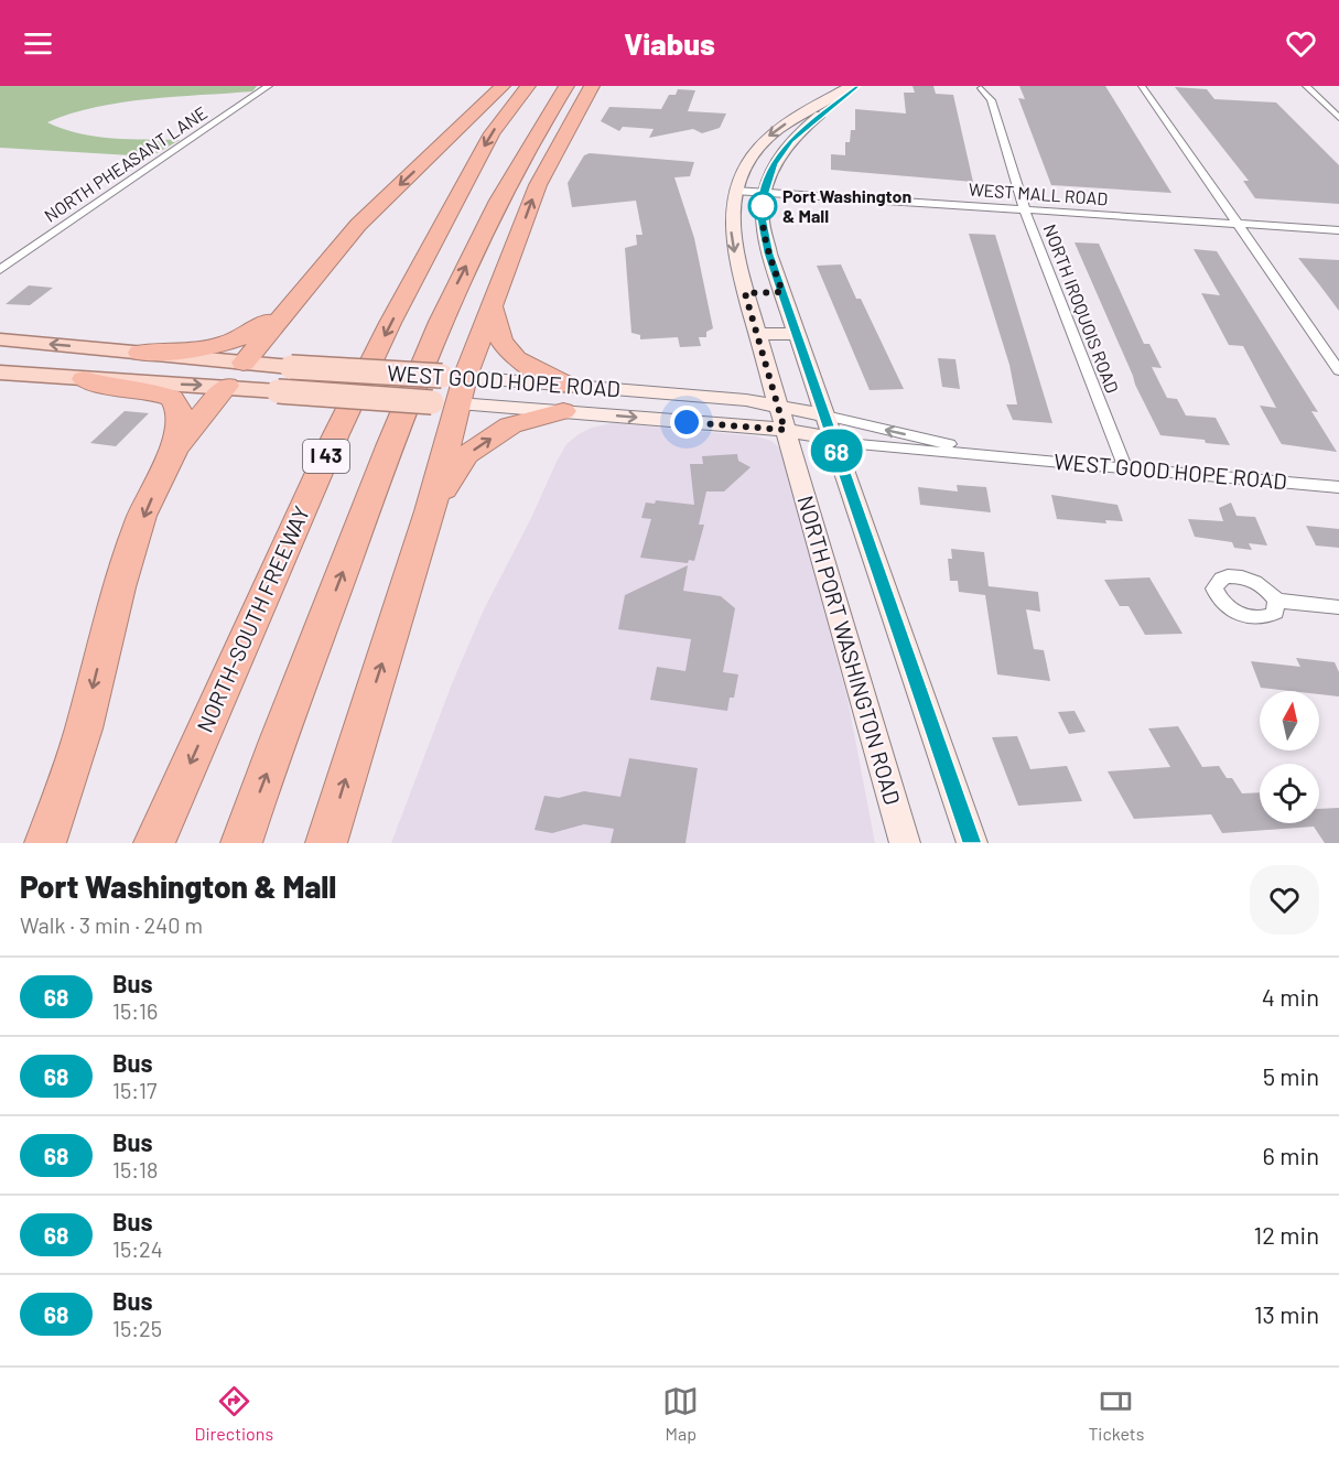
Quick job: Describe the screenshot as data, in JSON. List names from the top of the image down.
{
  "streets": {
    "highway": ["I 43", "NORTH-SOUTH FREEWAY"],
    "main road": ["WEST GOOD HOPE ROAD", "NORTH PORT WASHINGTON ROAD"],
    "street": ["NORTH PHEASANT LANE", "WEST MALL ROAD", "NORTH IROQUOIS ROAD"]
  },
  "crossings": [
    ["WEST MALL ROAD", "NORTH IROQUOIS ROAD"],
    ["WEST MALL ROAD", "NORTH PORT WASHINGTON ROAD"],
    ["NORTH IROQUOIS ROAD", "WEST GOOD HOPE ROAD"],
    ["WEST GOOD HOPE ROAD", "NORTH PORT WASHINGTON ROAD"]
  ],
  "places": ["Port Washington & Mall"],
  "lines": ["bus line 68"],
  "north": "top",
  "page": {
    "header": "Viabus",
    "on_map": "68",
    "heading": ["Port Washington & Mall", "Walk · 3 min · 240 m"],
    "list": [
      {
        "mark": "68",
        "name": "Bus",
        "note": "15:16",
        "value": "4 min"
      },
      {
        "mark": "68",
        "name": "Bus",
        "note": "15:17",
        "value": "5 min"
      },
      {
        "mark": "68",
        "name": "Bus",
        "note": "15:18",
        "value": "6 min"
      },
      {
        "mark": "68",
        "name": "Bus",
        "note": "15:24",
        "value": "12 min"
      },
      {
        "mark": "68",
        "name": "Bus",
        "note": "15:25",
        "value": "13 min"
      }
    ],
    "tabs": ["Directions", "Map", "Tickets"]
  }
}
